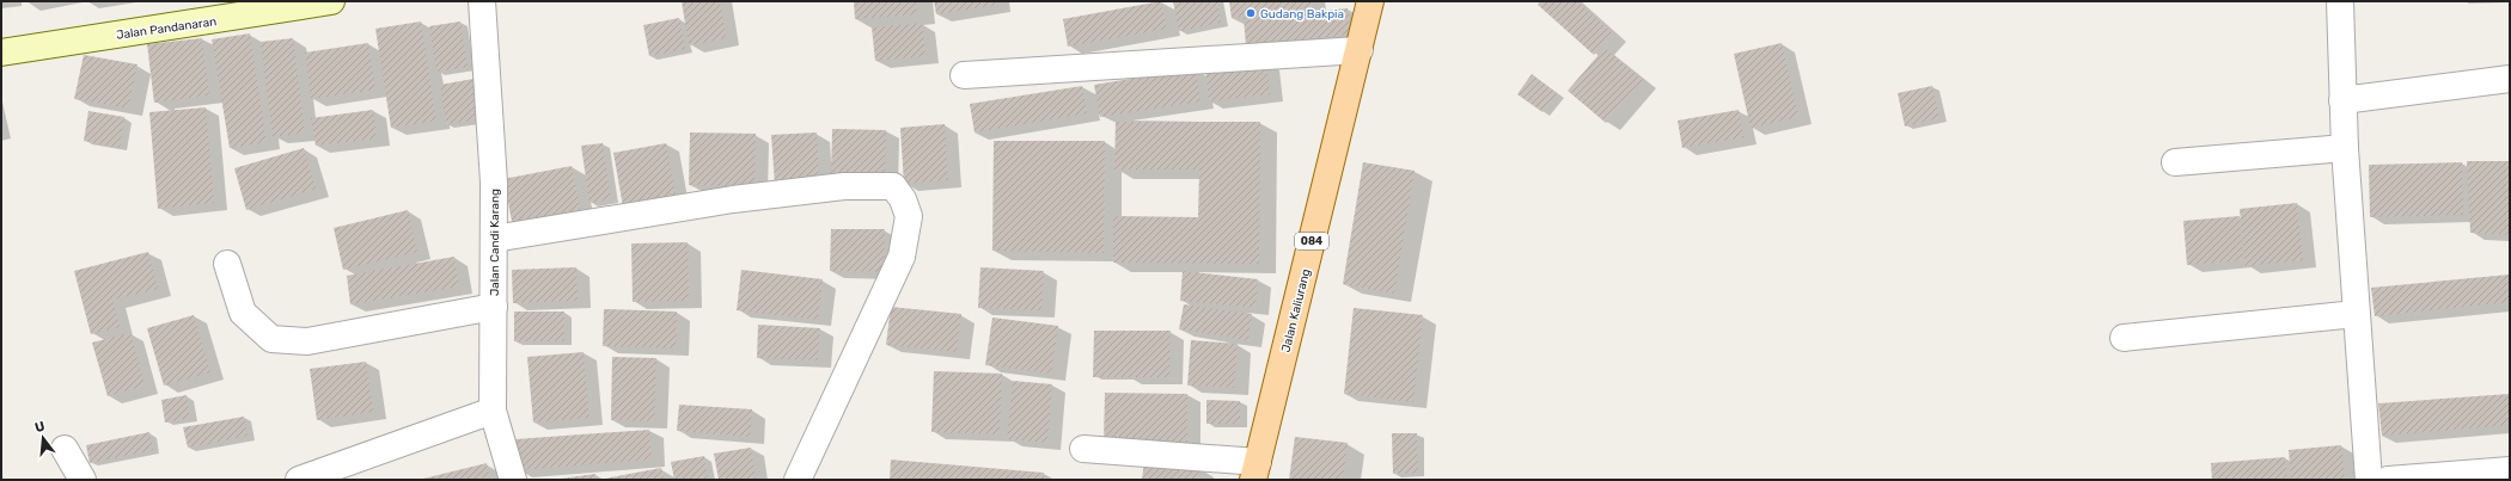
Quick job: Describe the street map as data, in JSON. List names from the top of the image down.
{
  "streets": {
    "main road": ["Jalan Pandanaran", "084", "Jalan Kaliurang"],
    "street": ["Jalan Candi Karang"]
  },
  "places": ["Gudang Bakpia"],
  "north": "top"
}
